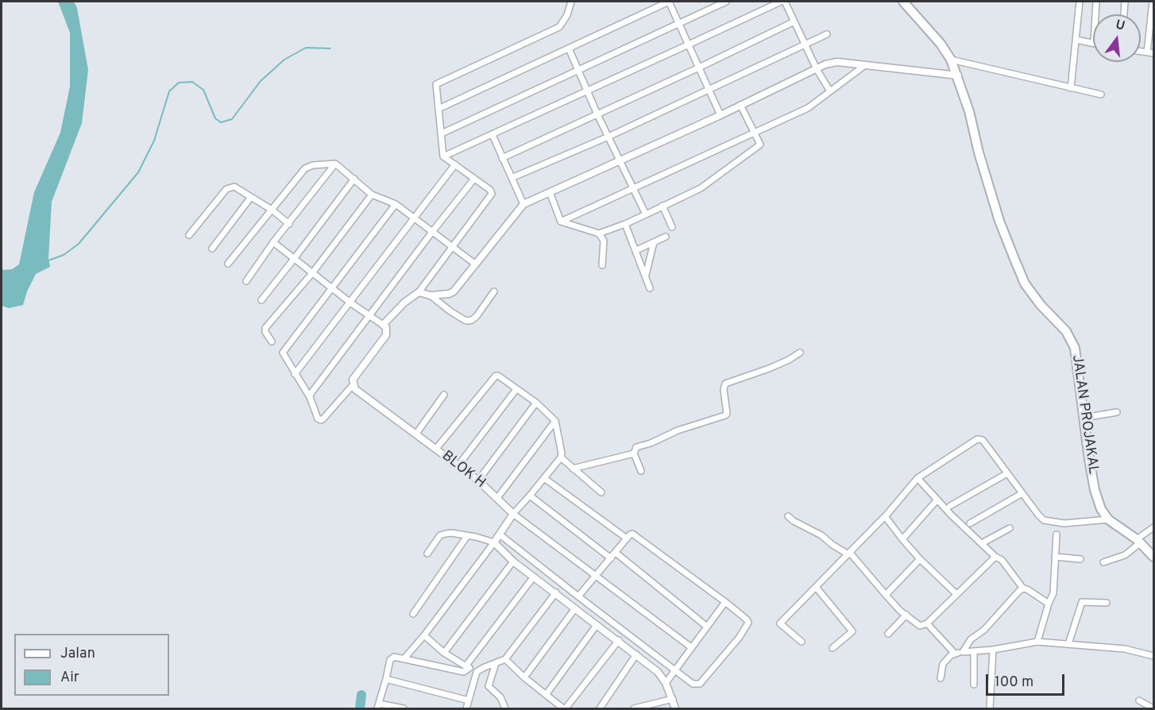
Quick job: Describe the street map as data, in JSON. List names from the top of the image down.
{
  "streets": {
    "main road": ["JALAN PROJAKAL"],
    "street": ["BLOK H"]
  },
  "legend": ["Jalan", "Air"],
  "scale_bar": "100 m",
  "north": "top"
}
